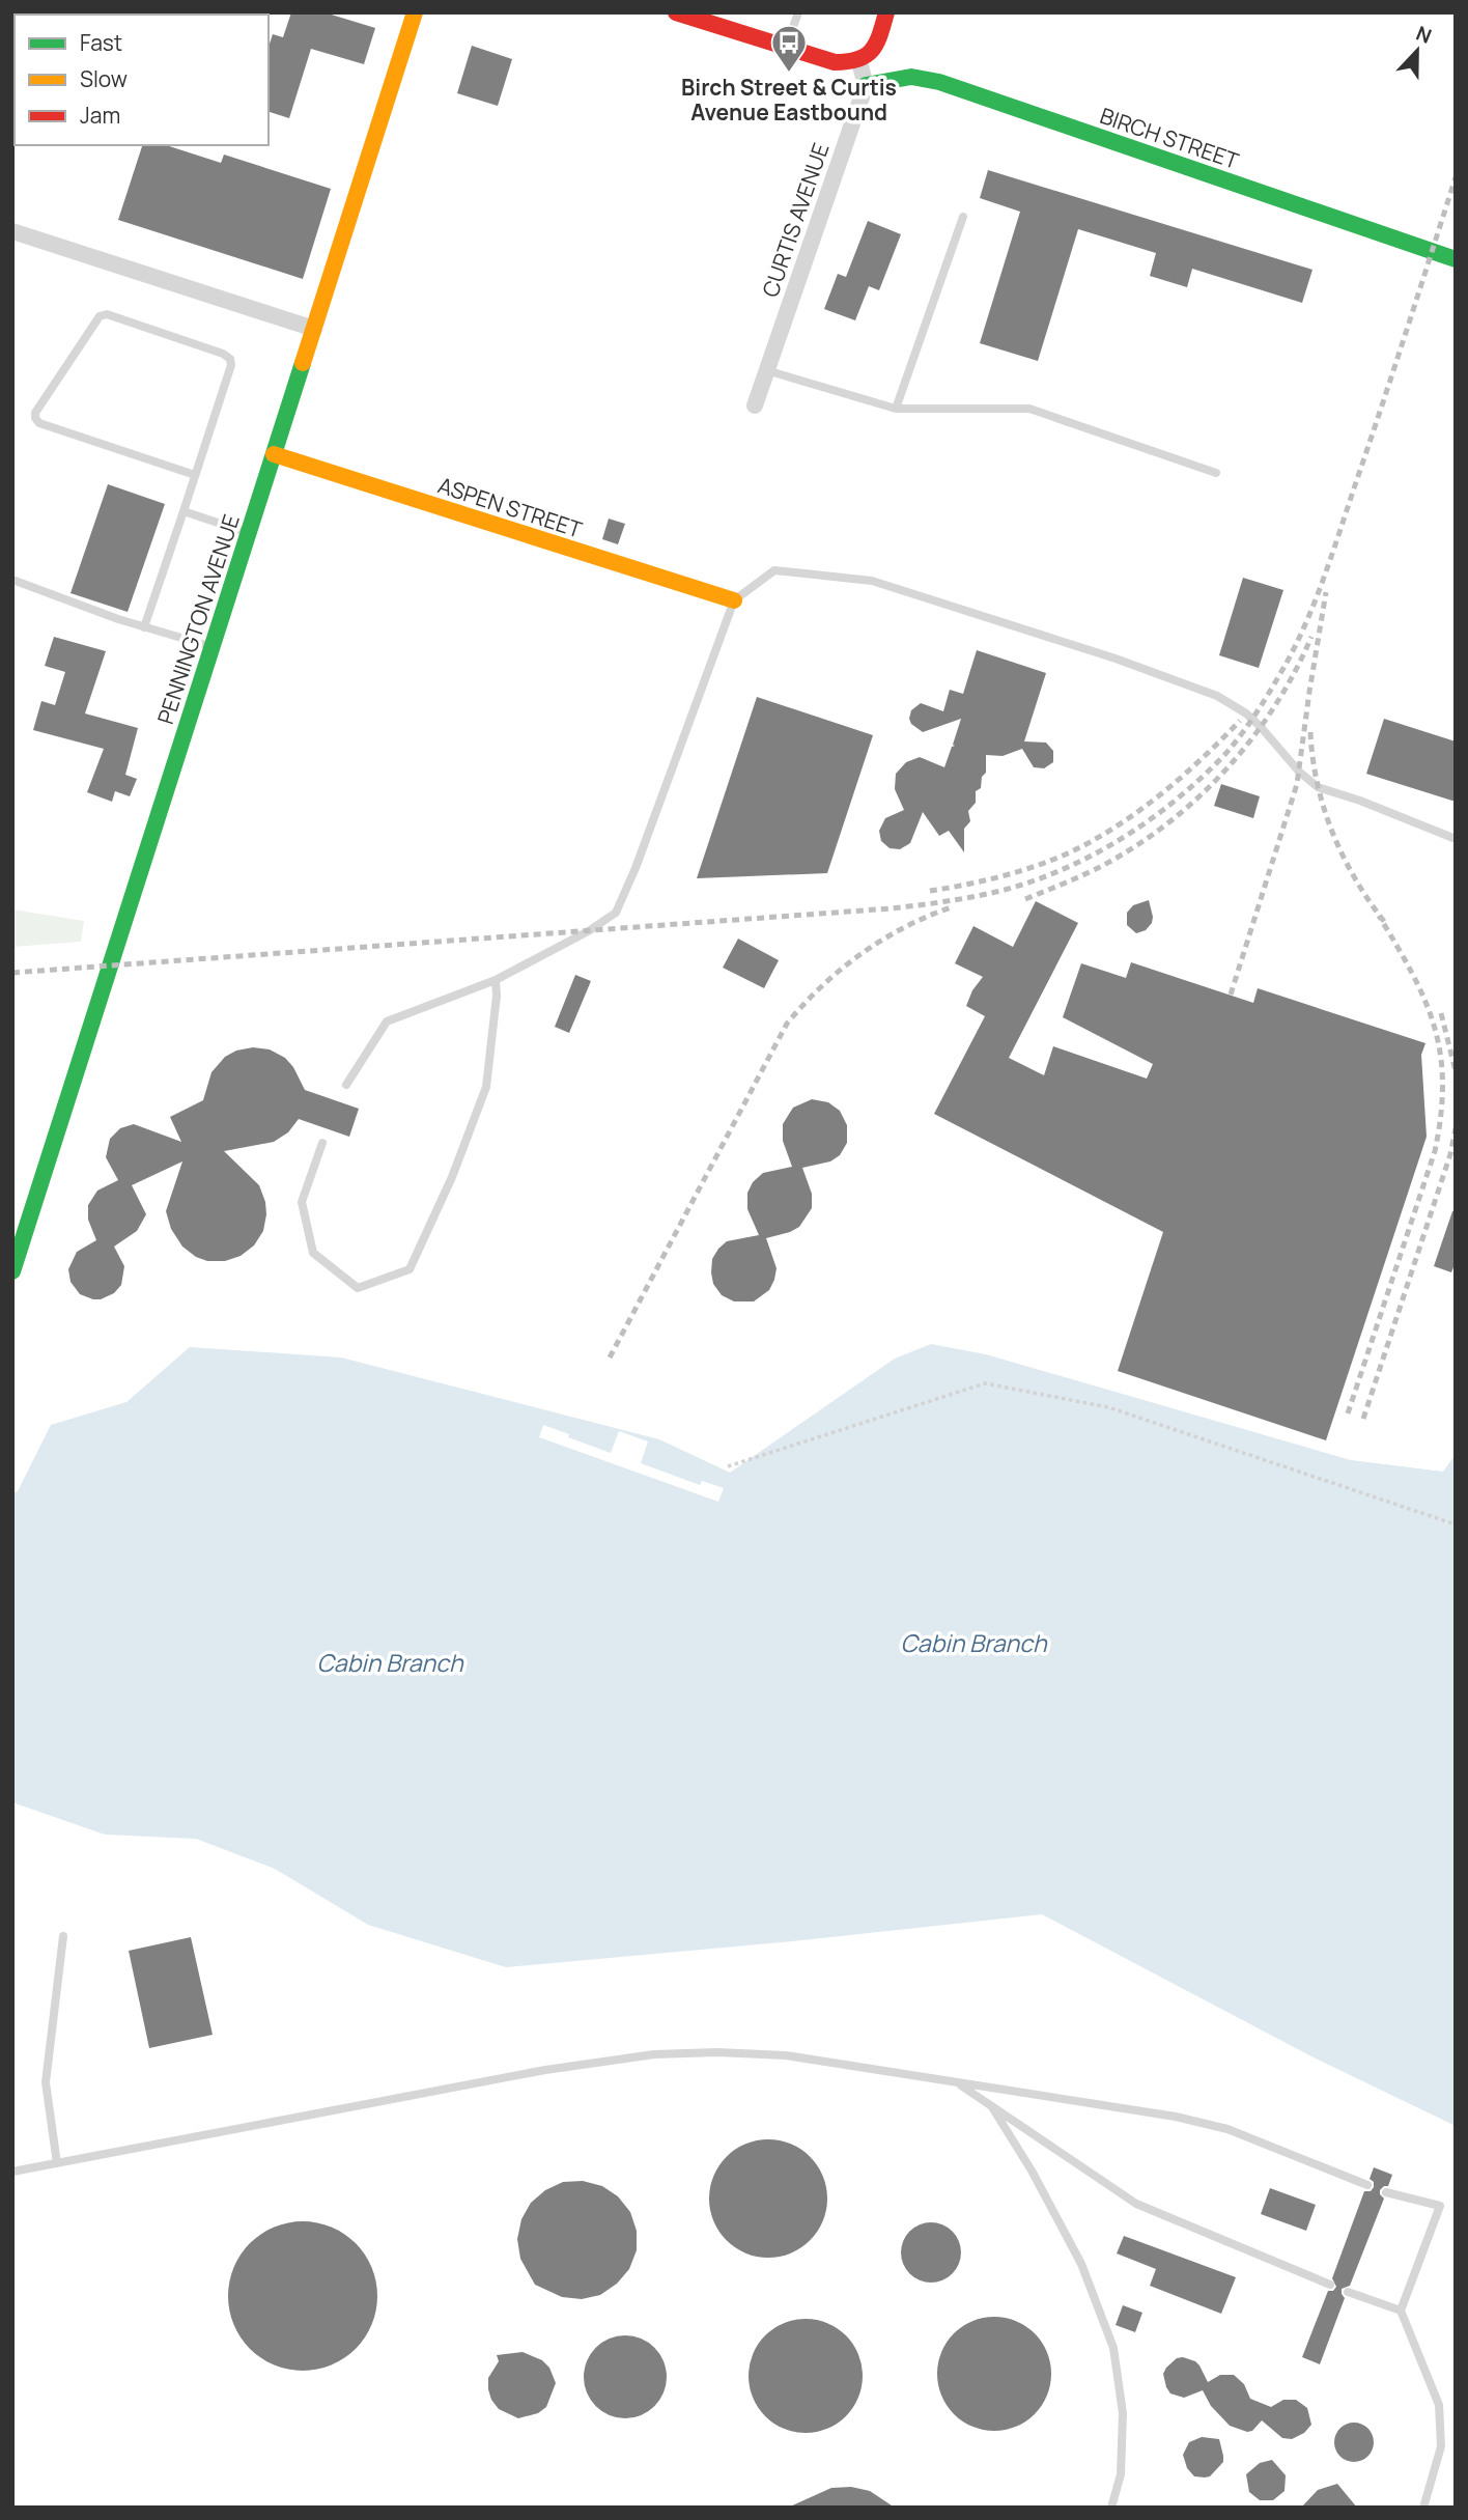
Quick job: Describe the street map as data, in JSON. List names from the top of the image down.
{
  "streets": {
    "main road": ["BIRCH STREET", "ASPEN STREET", "PENNINGTON AVENUE"],
    "street": ["CURTIS AVENUE"]
  },
  "crossings": [
    ["BIRCH STREET", "CURTIS AVENUE"],
    ["ASPEN STREET", "PENNINGTON AVENUE"]
  ],
  "water": ["Cabin Branch"],
  "places": {
    "bus stop": ["Birch Street & Curtis Avenue Eastbound"]
  },
  "legend": ["Fast", "Slow", "Jam"],
  "north": "top"
}
